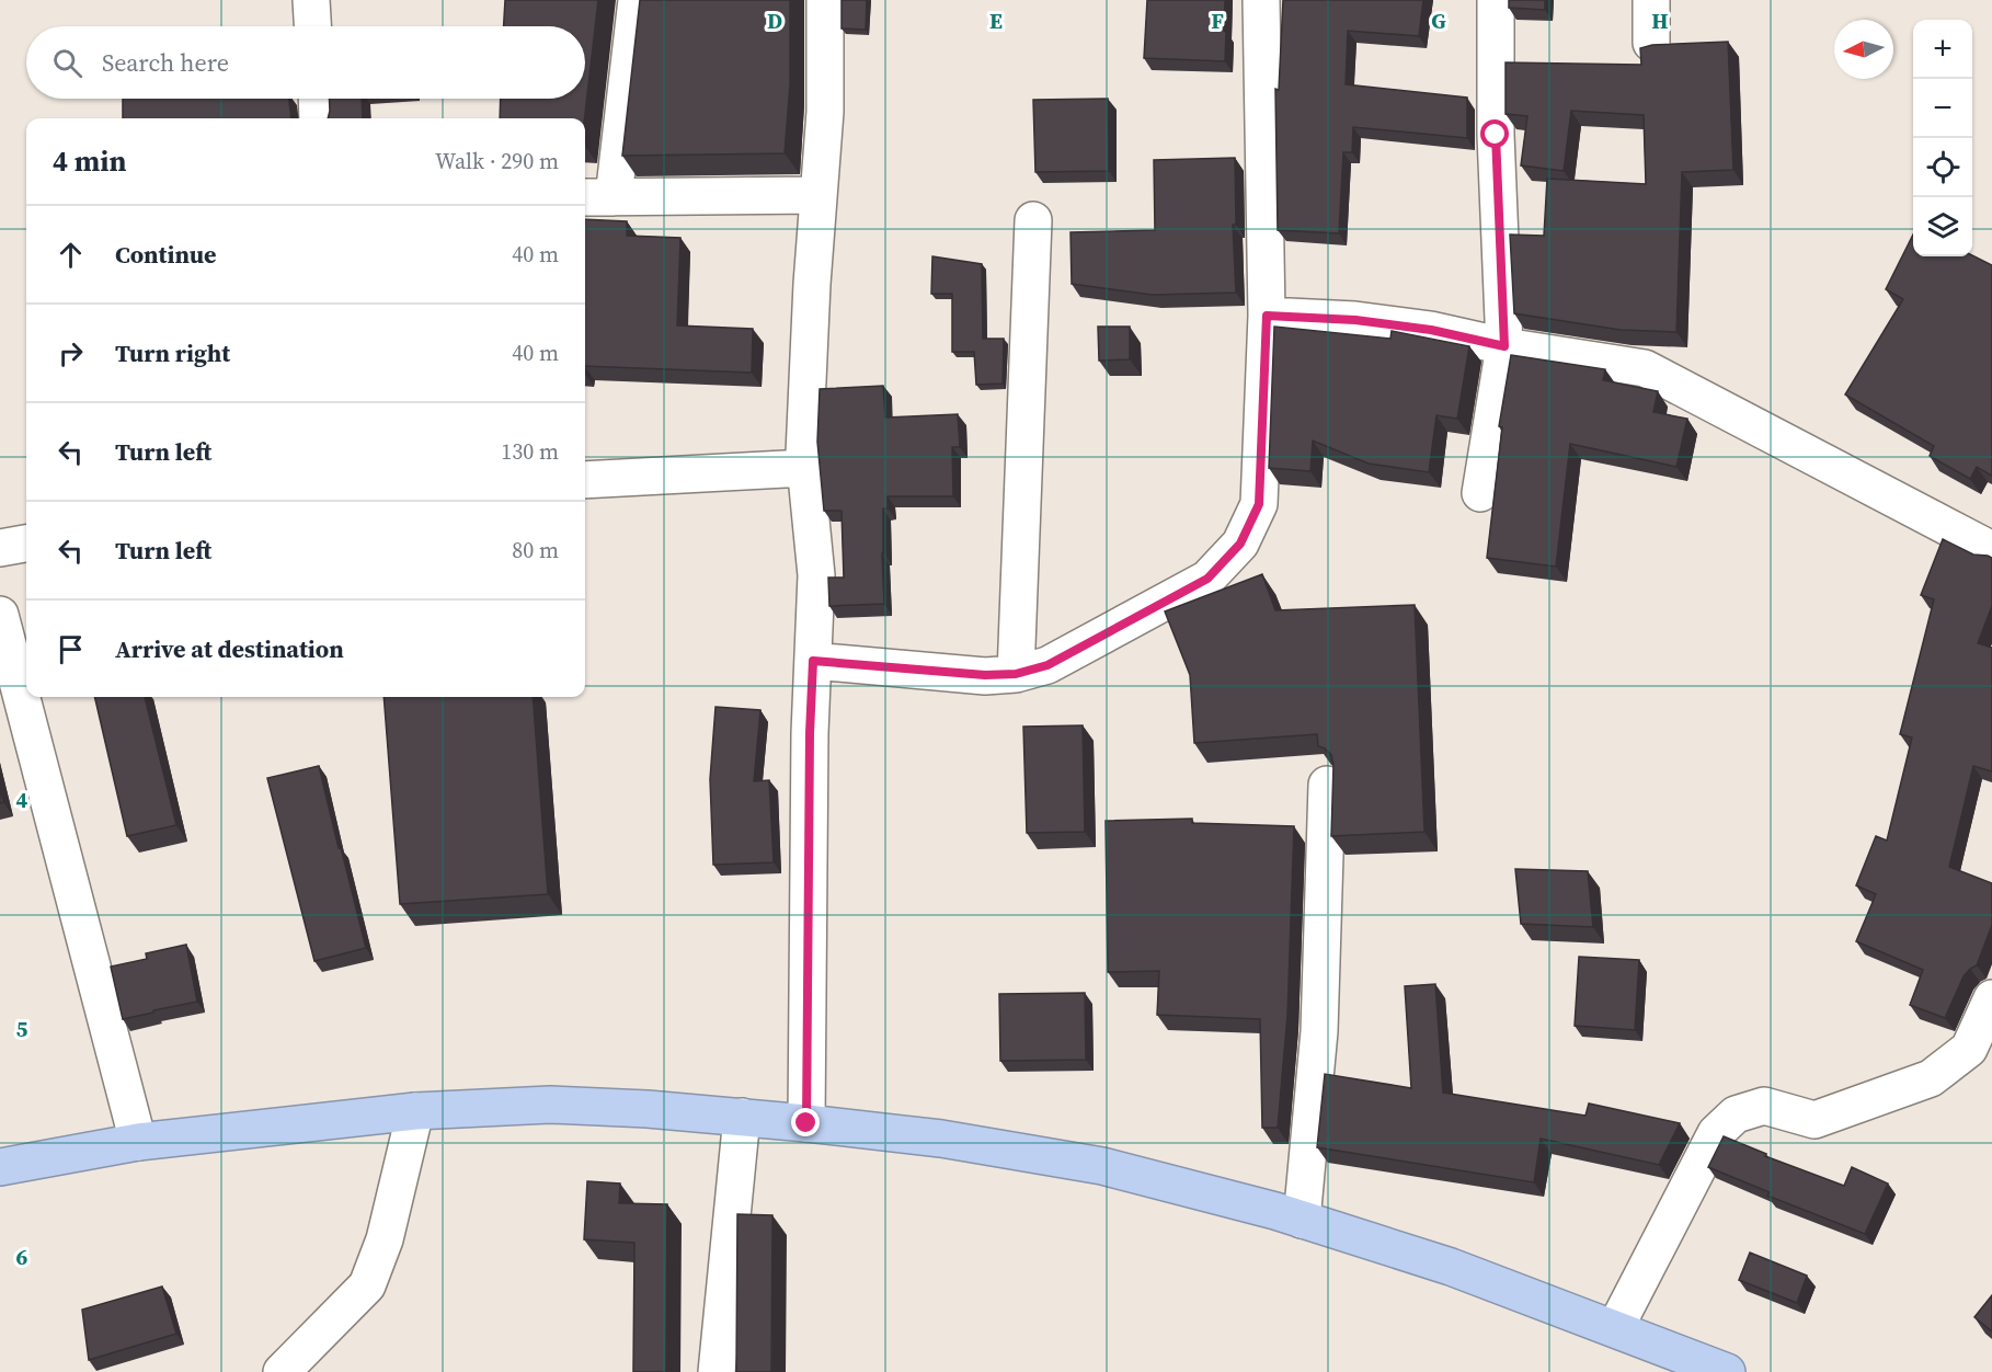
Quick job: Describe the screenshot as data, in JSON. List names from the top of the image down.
{
  "north": "left",
  "page": {
    "map_buttons": ["+", "−"],
    "search": "Search here",
    "heading": ["4 min", "Walk · 290 m"],
    "list": [
      ["Continue", "40 m"],
      ["Turn right", "40 m"],
      ["Turn left", "130 m"],
      ["Turn left", "80 m"],
      "Arrive at destination"
    ]
  },
  "grid": {
    "columns": [
      "D",
      "E",
      "F",
      "G",
      "H"
    ],
    "rows": ["4", "5", "6"]
  }
}
